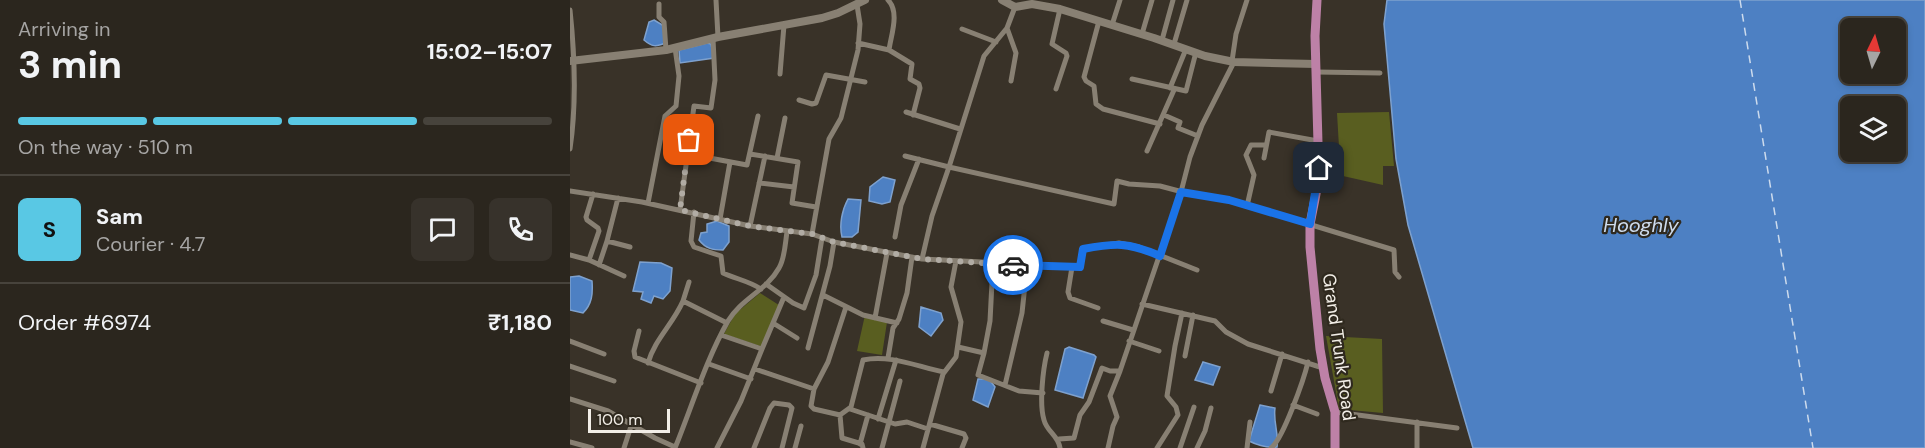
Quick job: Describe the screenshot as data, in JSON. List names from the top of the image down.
{
  "streets": {
    "main road": ["Grand Trunk Road"]
  },
  "water": ["Hooghly"],
  "scale_bar": "100 m",
  "north": "top",
  "page": {
    "heading": ["3 min", "Arriving in", "15:02–15:07"],
    "panel": [
      "Sam",
      "Courier · 4.7",
      "Order #6974",
      "₹1,180"
    ],
    "bar": "On the way · 510 m",
    "round": "S",
    "scale": "100 m"
  }
}
